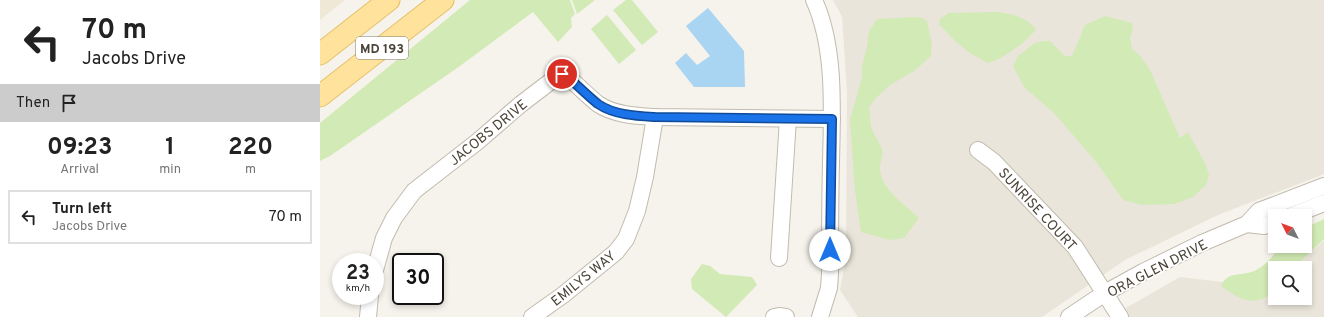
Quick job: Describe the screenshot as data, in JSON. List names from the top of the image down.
{
  "streets": {
    "main road": ["MD 193"],
    "street": [
      "JACOBS DRIVE",
      "SUNRISE COURT",
      "ORA GLEN DRIVE",
      "EMILYS WAY"
    ]
  },
  "crossings": [
    ["JACOBS DRIVE", "EMILYS WAY"],
    ["SUNRISE COURT", "ORA GLEN DRIVE"]
  ],
  "north": "top left",
  "page": {
    "turn": ["70 m", "Jacobs Drive"],
    "then": "Then",
    "eta": [
      "09:23",
      "Arrival",
      "1",
      "min",
      "220",
      "m"
    ],
    "list": [
      {
        "name": "Turn left",
        "note": "Jacobs Drive",
        "value": "70 m"
      }
    ],
    "speed": "23 km/h",
    "limit": "30"
  }
}
